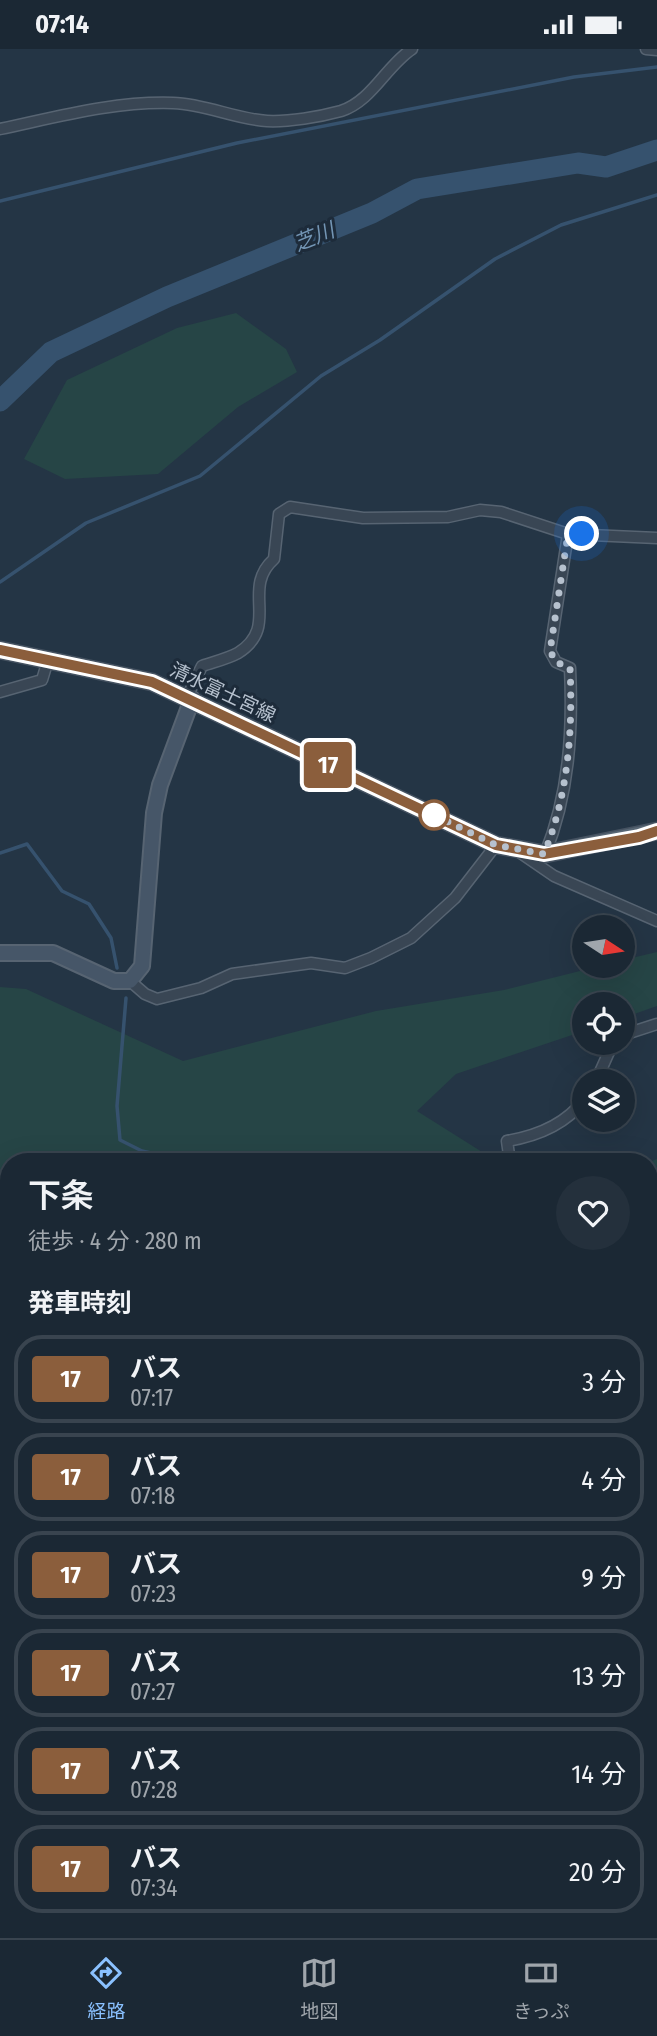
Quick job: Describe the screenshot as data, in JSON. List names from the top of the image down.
{
  "streets": {
    "main road": ["清水富士宮線"]
  },
  "water": ["芝川"],
  "lines": ["bus line 17"],
  "north": "right",
  "page": {
    "status": "07:14",
    "on_map": "17",
    "heading": [
      ["下条", "徒歩 · 4 分 · 280 m"],
      "発車時刻"
    ],
    "list": [
      {
        "mark": "17",
        "name": "バス",
        "note": "07:17",
        "value": "3 分"
      },
      {
        "mark": "17",
        "name": "バス",
        "note": "07:18",
        "value": "4 分"
      },
      {
        "mark": "17",
        "name": "バス",
        "note": "07:23",
        "value": "9 分"
      },
      {
        "mark": "17",
        "name": "バス",
        "note": "07:27",
        "value": "13 分"
      },
      {
        "mark": "17",
        "name": "バス",
        "note": "07:28",
        "value": "14 分"
      },
      {
        "mark": "17",
        "name": "バス",
        "note": "07:34",
        "value": "20 分"
      }
    ],
    "tabs": ["経路", "地図", "きっぷ"]
  }
}
